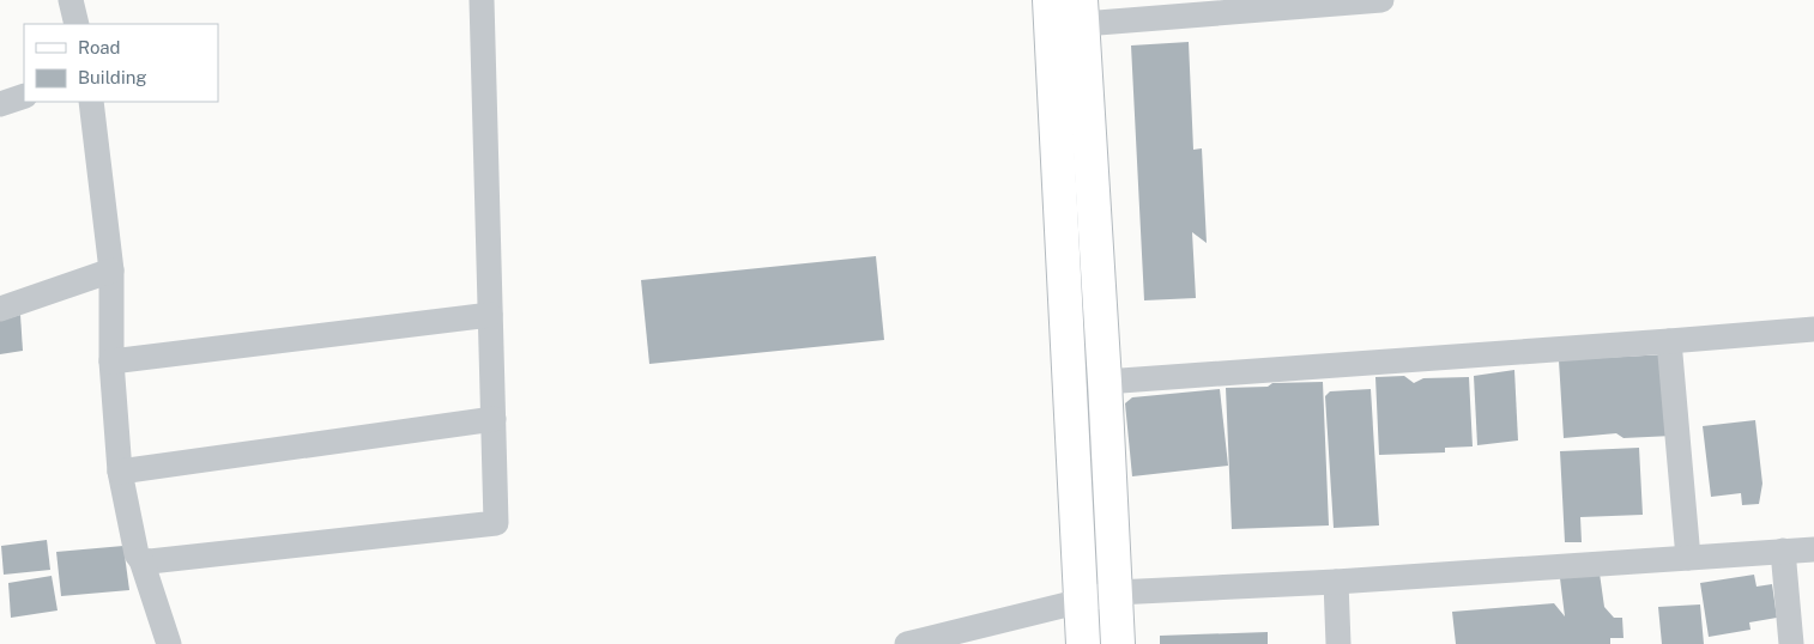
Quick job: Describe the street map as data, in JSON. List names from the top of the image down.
{
  "legend": ["Road", "Building"]
}
